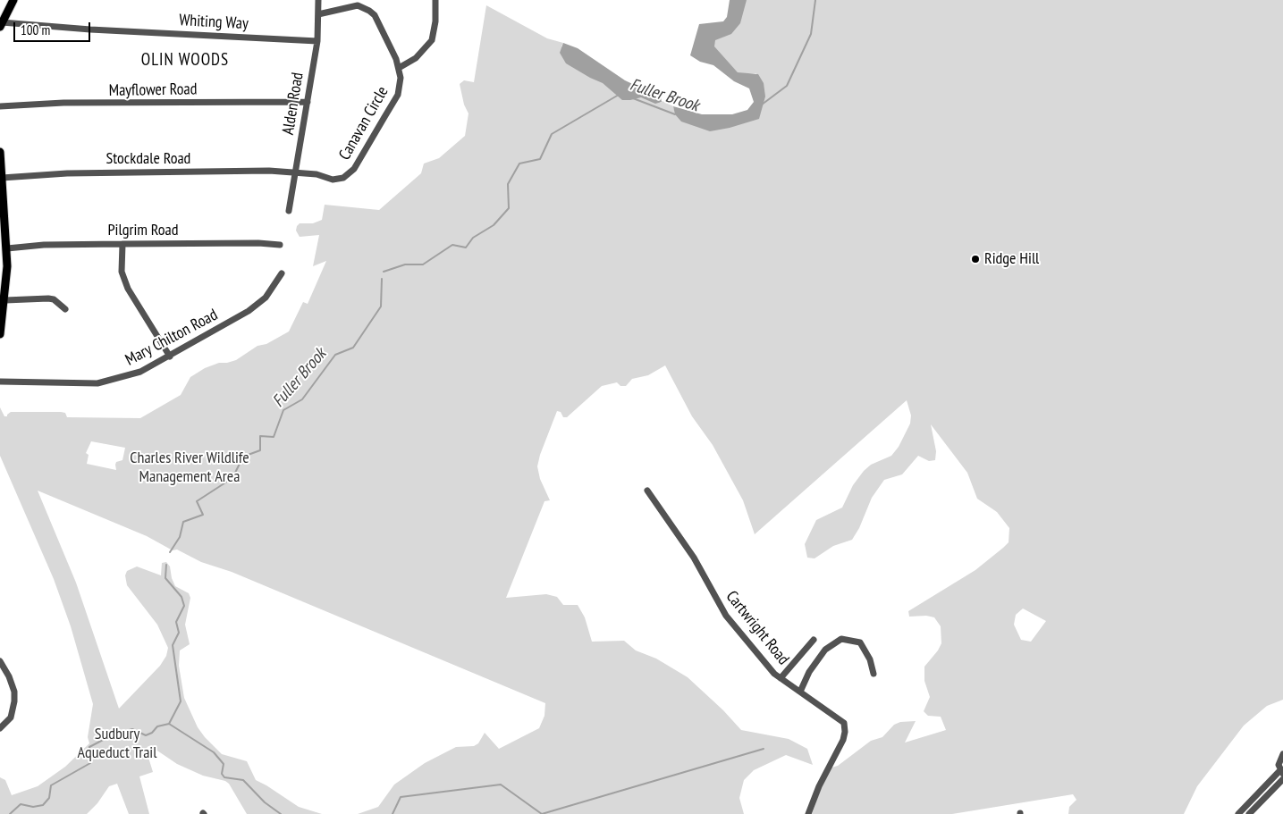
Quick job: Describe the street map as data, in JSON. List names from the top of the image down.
{
  "streets": {
    "street": [
      "Whiting Way",
      "Mayflower Road",
      "Alden Road",
      "Canavan Circle",
      "Stockdale Road",
      "Pilgrim Road",
      "Mary Chilton Road",
      "Cartwright Road"
    ]
  },
  "crossings": [
    ["Whiting Way", "Alden Road"],
    ["Mayflower Road", "Alden Road"],
    ["Alden Road", "Canavan Circle"],
    ["Alden Road", "Stockdale Road"],
    ["Canavan Circle", "Stockdale Road"]
  ],
  "districts": ["OLIN WOODS"],
  "water": ["Fuller Brook"],
  "parks": ["Charles River Wildlife Management Area", "Sudbury Aqueduct Trail"],
  "places": ["Ridge Hill"],
  "scale_bar": "100 m"
}
